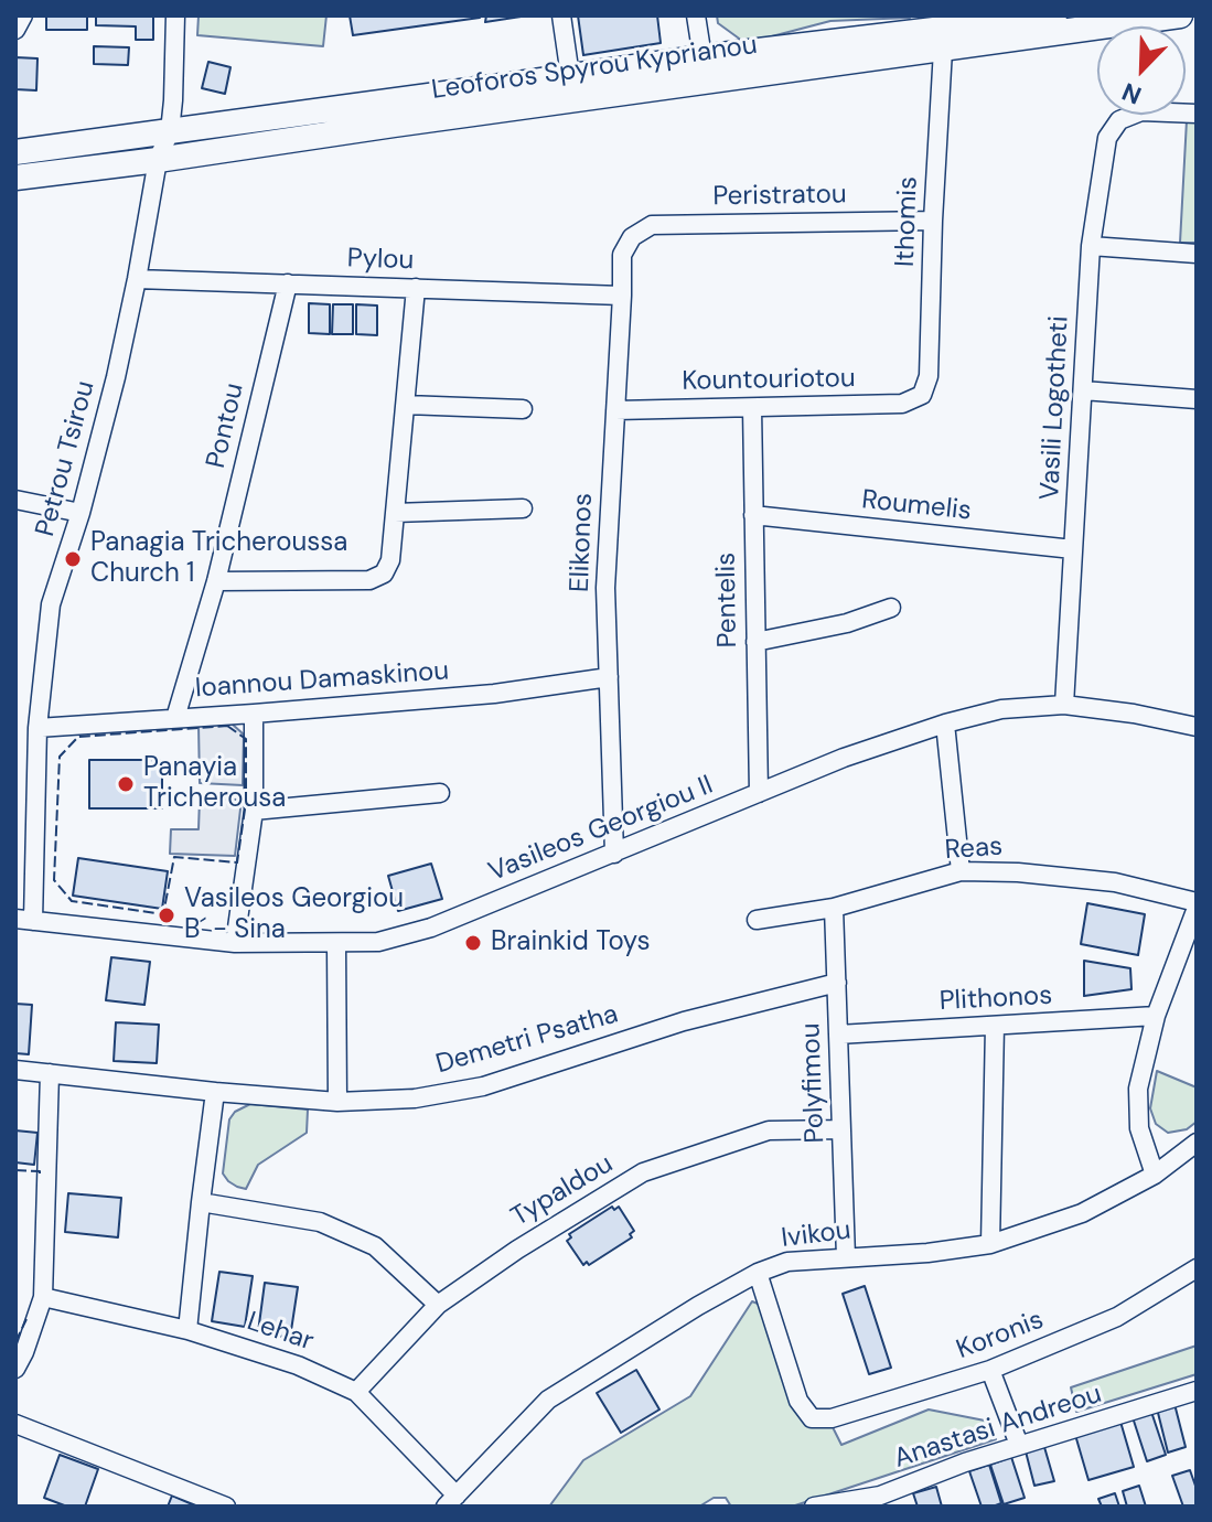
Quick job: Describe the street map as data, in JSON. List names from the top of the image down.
{
  "streets": {
    "main road": ["Leoforos Spyrou Kyprianou"],
    "street": [
      "Peristratou",
      "Ithomis",
      "Pylou",
      "Kountouriotou",
      "Vasili Logotheti",
      "Pontou",
      "Petrou Tsirou",
      "Roumelis",
      "Elikonos",
      "Pentelis",
      "Ioannou Damaskinou",
      "Vasileos Georgiou II",
      "Reas",
      "Plithonos",
      "Demetri Psatha",
      "Polyfimou",
      "Typaldou",
      "Ivikou",
      "Lehar",
      "Koronis",
      "Anastasi Andreou"
    ]
  },
  "crossings": [
    ["Leoforos Spyrou Kyprianou", "Ithomis"],
    ["Leoforos Spyrou Kyprianou", "Petrou Tsirou"],
    ["Peristratou", "Ithomis"],
    ["Peristratou", "Elikonos"],
    ["Ithomis", "Kountouriotou"],
    ["Pylou", "Pontou"],
    ["Pylou", "Petrou Tsirou"],
    ["Pylou", "Elikonos"],
    ["Kountouriotou", "Elikonos"],
    ["Kountouriotou", "Pentelis"],
    ["Vasili Logotheti", "Roumelis"],
    ["Vasili Logotheti", "Vasileos Georgiou II"],
    ["Pontou", "Ioannou Damaskinou"],
    ["Petrou Tsirou", "Ioannou Damaskinou"],
    ["Petrou Tsirou", "Vasileos Georgiou II"],
    ["Roumelis", "Pentelis"],
    ["Elikonos", "Ioannou Damaskinou"],
    ["Elikonos", "Vasileos Georgiou II"],
    ["Pentelis", "Vasileos Georgiou II"],
    ["Reas", "Polyfimou"],
    ["Plithonos", "Polyfimou"],
    ["Demetri Psatha", "Polyfimou"],
    ["Polyfimou", "Typaldou"],
    ["Polyfimou", "Ivikou"],
    ["Typaldou", "Lehar"],
    ["Ivikou", "Lehar"],
    ["Ivikou", "Koronis"]
  ],
  "places": [
    "Panagia Tricheroussa Church 1",
    "Panayia Tricherousa",
    "Vasileos Georgiou B´ - Sina",
    "Brainkid Toys"
  ],
  "north": "bottom left"
}
